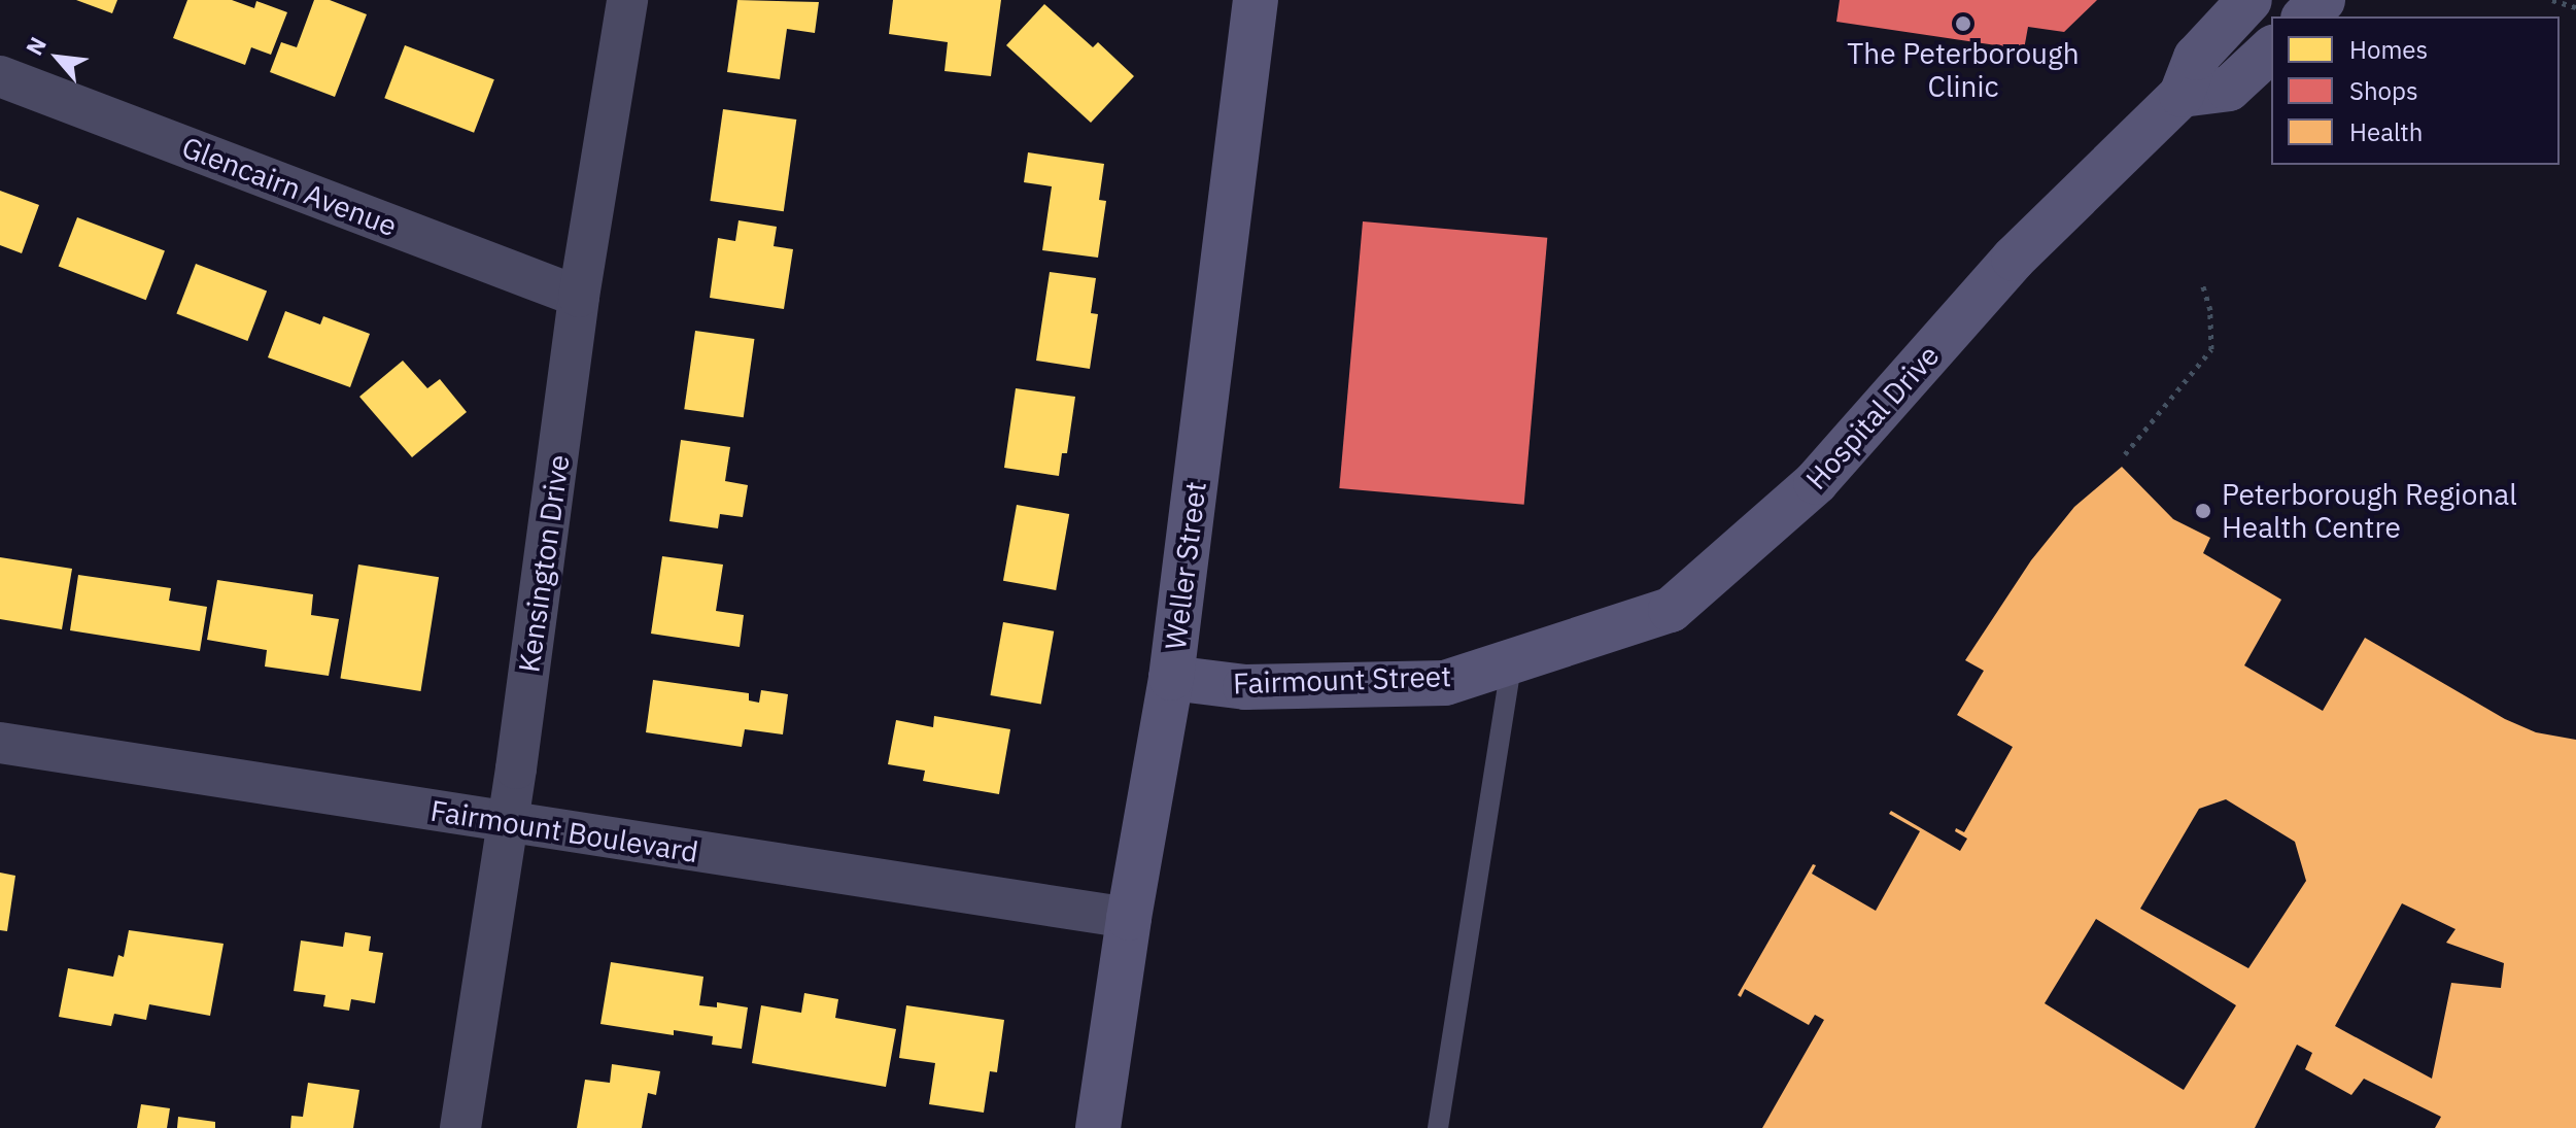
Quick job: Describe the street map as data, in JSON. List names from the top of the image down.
{
  "streets": {
    "street": [
      "Glencairn Avenue",
      "Hospital Drive",
      "Kensington Drive",
      "Weller Street",
      "Fairmount Street",
      "Fairmount Boulevard"
    ]
  },
  "crossings": [
    ["Glencairn Avenue", "Kensington Drive"],
    ["Hospital Drive", "Fairmount Street"],
    ["Kensington Drive", "Fairmount Boulevard"],
    ["Weller Street", "Fairmount Street"],
    ["Weller Street", "Fairmount Boulevard"]
  ],
  "places": ["The Peterborough Clinic", "Peterborough Regional Health Centre"],
  "legend": ["Homes", "Shops", "Health"],
  "north": "top left"
}
